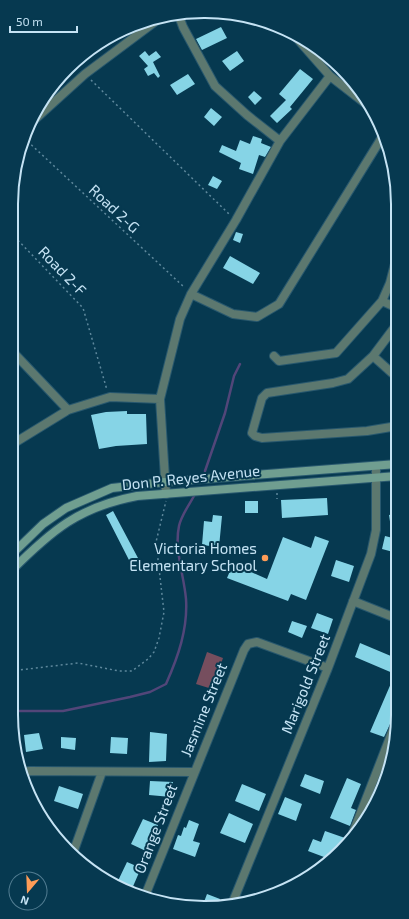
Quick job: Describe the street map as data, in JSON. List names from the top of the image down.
{
  "streets": {
    "street": [
      "Don P. Reyes Avenue",
      "Marigold Street",
      "Jasmine Street",
      "Orange Street"
    ],
    "path": ["Road 2-G", "Road 2-F"]
  },
  "crossings": [
    ["Don P. Reyes Avenue", "Marigold Street"],
    ["Marigold Street", "Jasmine Street"],
    ["Jasmine Street", "Orange Street"]
  ],
  "places": ["Victoria Homes Elementary School"],
  "scale_bar": "50 m",
  "north": "bottom"
}
